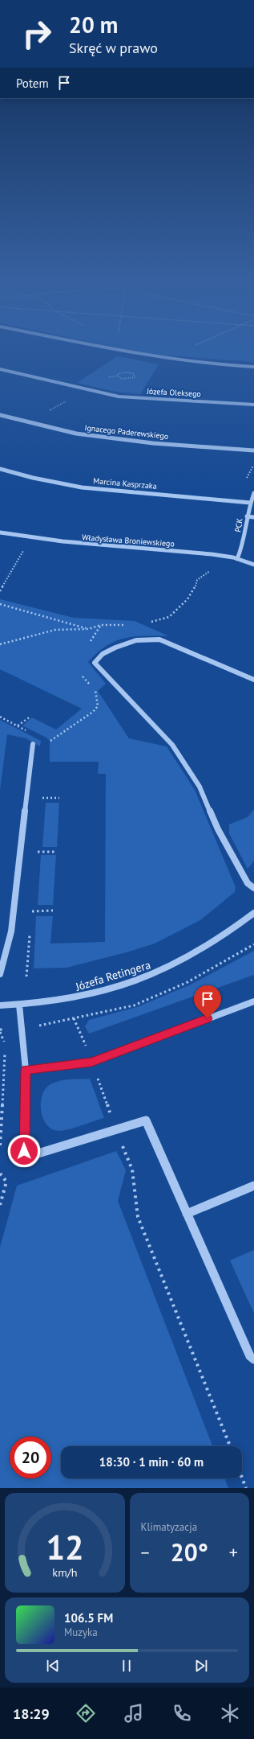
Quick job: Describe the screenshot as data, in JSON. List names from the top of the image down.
{
  "streets": {
    "street": [
      "Józefa Oleksego",
      "Ignacego Paderewskiego",
      "Marcina Kasprzaka",
      "PCK",
      "Władysława Broniewskiego",
      "Józefa Retingera"
    ]
  },
  "crossings": [
    ["Marcina Kasprzaka", "PCK"],
    ["PCK", "Władysława Broniewskiego"]
  ],
  "page": {
    "turn": ["20 m", "Skręć w prawo"],
    "then": "Potem",
    "limit": "20",
    "trip": "18:30 · 1 min · 60 m",
    "tile": "Klimatyzacja",
    "heat": ["−", "20°", "+"],
    "song": ["106.5 FM", "Muzyka"],
    "tabs": "18:29",
    "gauge": ["12", "km/h"]
  }
}
